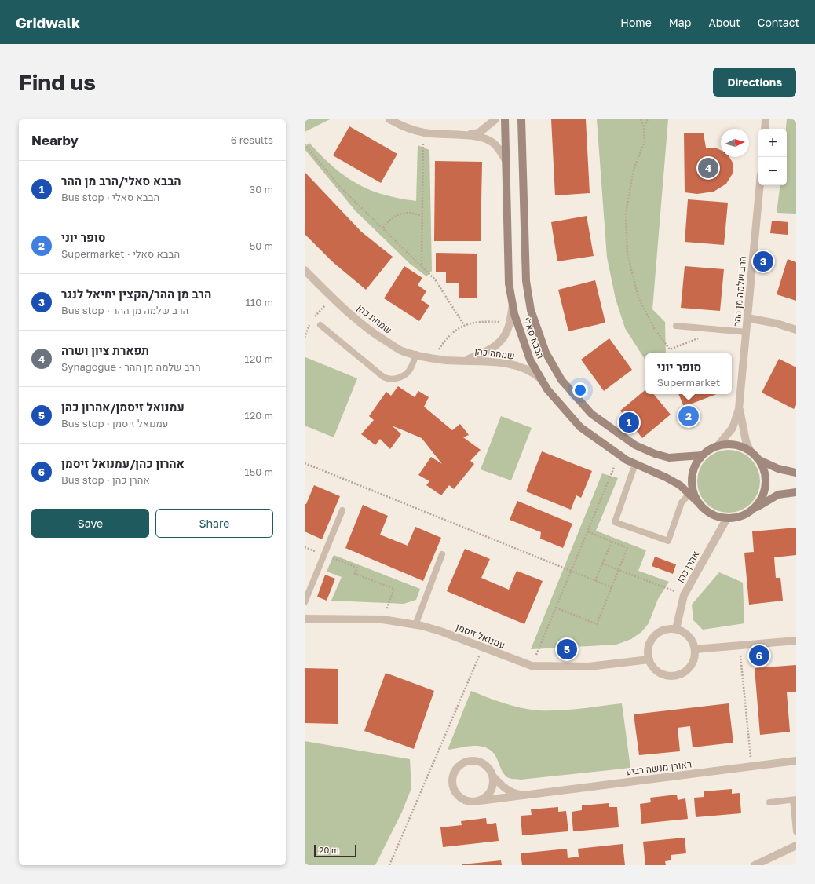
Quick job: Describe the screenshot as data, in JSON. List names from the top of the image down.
{
  "streets": {
    "street": [
      "הרב שלמה מן ההר",
      "שמחת כהן",
      "הבבא סאלי",
      "שמחה כהן",
      "אהרן כהן",
      "עמנואל זיסמן",
      "ראובן מנשה רביע"
    ]
  },
  "crossings": [
    ["שמחת כהן", "שמחה כהן"],
    ["הבבא סאלי", "שמחה כהן"],
    ["הבבא סאלי", "אהרן כהן"],
    ["אהרן כהן", "עמנואל זיסמן"]
  ],
  "scale_bar": "20 m",
  "north": "right",
  "page": {
    "header": "Gridwalk",
    "nav": [
      "Home",
      "Map",
      "About",
      "Contact"
    ],
    "buttons": [
      "Directions",
      ["Save", "Share"]
    ],
    "title": "Find us",
    "heading": ["Nearby", "6 results"],
    "map_buttons": ["+", "−"],
    "pins": [
      "4",
      "3",
      "2",
      "1",
      "5",
      "6"
    ],
    "list": [
      {
        "mark": "1",
        "name": "הבבא סאלי/הרב מן ההר",
        "note": "Bus stop · הבבא סאלי",
        "value": "30 m"
      },
      {
        "mark": "2",
        "name": "סופר יוני",
        "note": "Supermarket · הבבא סאלי",
        "value": "50 m"
      },
      {
        "mark": "3",
        "name": "הרב מן ההר/הקצין יחיאל לנגר",
        "note": "Bus stop · הרב שלמה מן ההר",
        "value": "110 m"
      },
      {
        "mark": "4",
        "name": "תפארת ציון ושרה",
        "note": "Synagogue · הרב שלמה מן ההר",
        "value": "120 m"
      },
      {
        "mark": "5",
        "name": "עמנואל זיסמן/אהרון כהן",
        "note": "Bus stop · עמנואל זיסמן",
        "value": "120 m"
      },
      {
        "mark": "6",
        "name": "אהרון כהן/עמנואל זיסמן",
        "note": "Bus stop · אהרן כהן",
        "value": "150 m"
      }
    ],
    "popup": ["סופר יוני", "Supermarket"],
    "scale": "20 m"
  }
}
